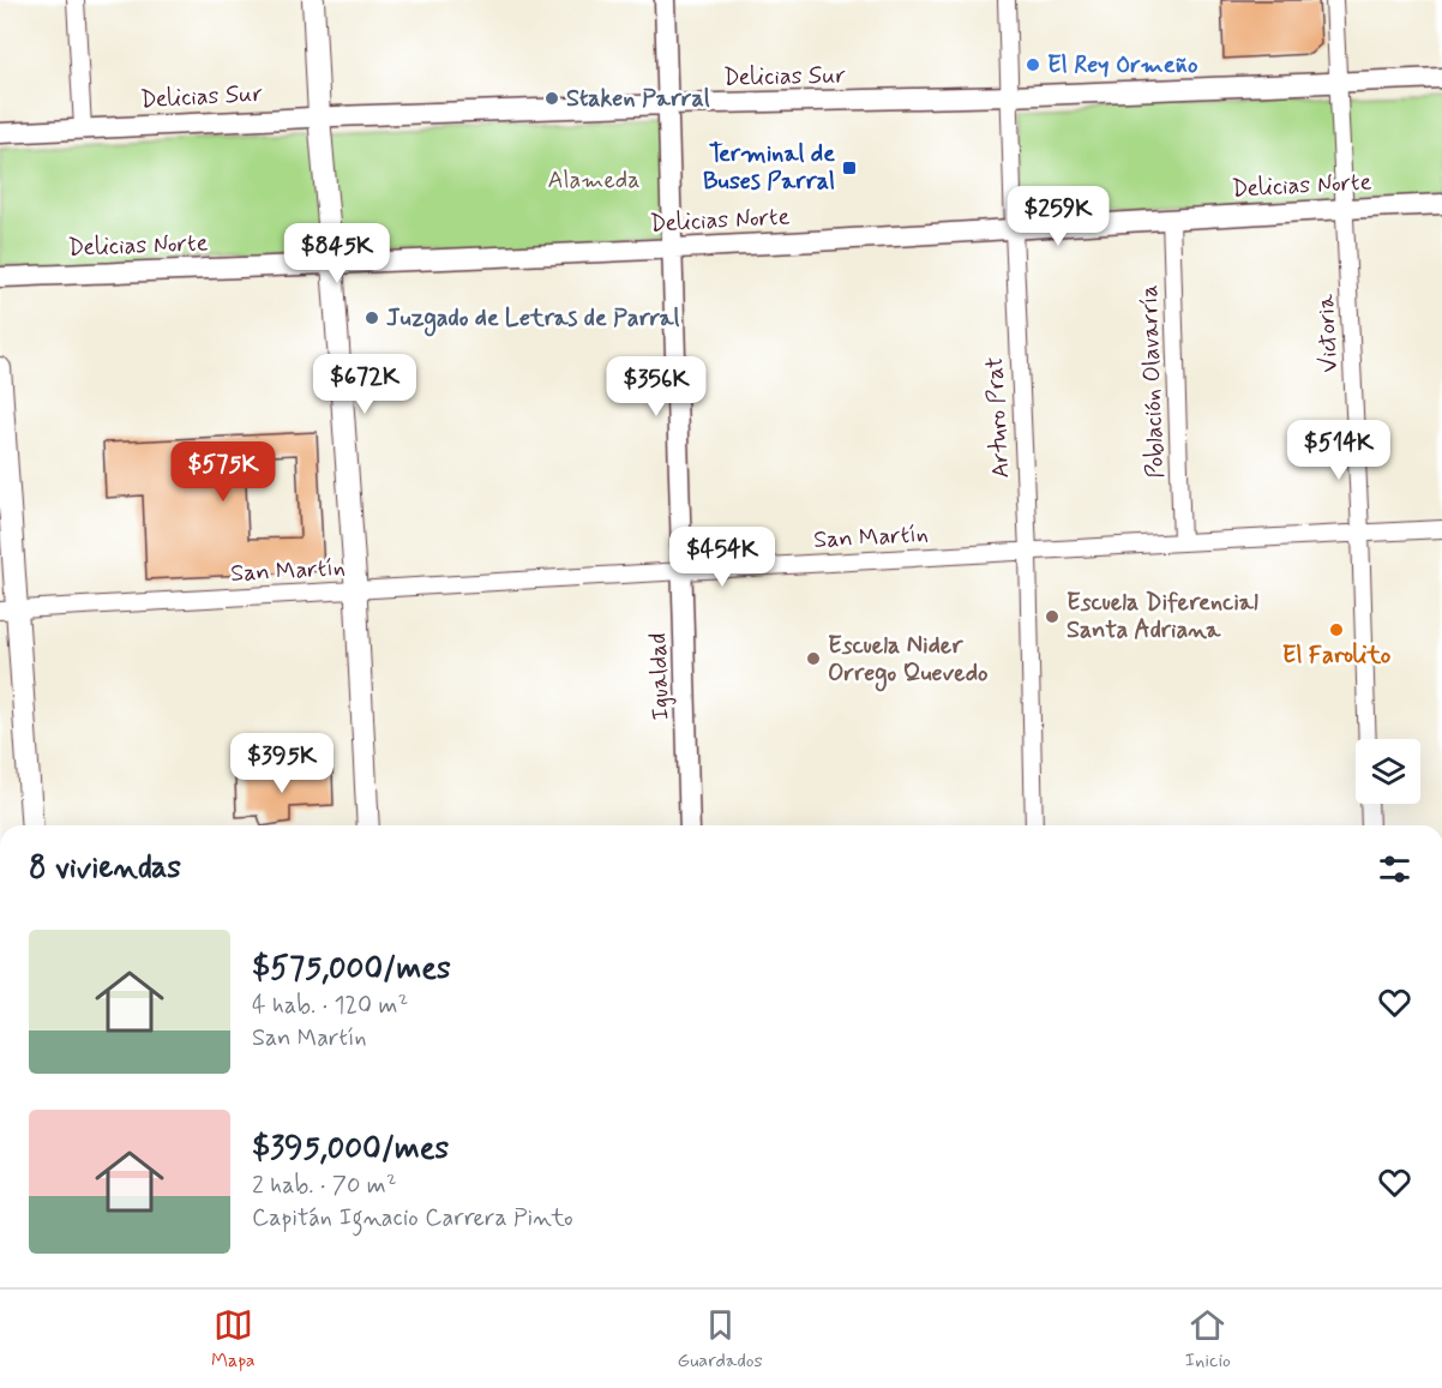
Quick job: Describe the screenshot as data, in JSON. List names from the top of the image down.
{
  "streets": {
    "street": [
      "Delicias Sur",
      "Delicias Norte",
      "Victoria",
      "Población Olavarría",
      "Arturo Prat",
      "San Martín",
      "Igualdad"
    ]
  },
  "crossings": [
    ["Delicias Sur", "Victoria"],
    ["Delicias Sur", "Arturo Prat"],
    ["Delicias Sur", "Igualdad"],
    ["Delicias Norte", "Victoria"],
    ["Delicias Norte", "Población Olavarría"],
    ["Delicias Norte", "Arturo Prat"],
    ["Delicias Norte", "Igualdad"],
    ["Victoria", "San Martín"],
    ["Población Olavarría", "San Martín"],
    ["Arturo Prat", "San Martín"],
    ["San Martín", "Igualdad"]
  ],
  "parks": ["Alameda"],
  "places": {
    "other": [
      "El Rey Ormeño",
      "Staken Parral",
      "Juzgado de Letras de Parral",
      "Escuela Diferencial Santa Adriana",
      "El Farolito",
      "Escuela Nider Orrego Quevedo"
    ],
    "transit": ["Terminal de Buses Parral"]
  },
  "page": {
    "price": [
      "$259K",
      "$845K",
      "$672K",
      "$356K",
      "$514K",
      "$575K",
      "$454K",
      "$395K"
    ],
    "heading": "8 viviendas",
    "list": [
      {
        "name": "$575,000/mes",
        "note": "4 hab. · 120 m² · San Martín"
      },
      {
        "name": "$395,000/mes",
        "note": "2 hab. · 70 m² · Capitán Ignacio Carrera Pinto"
      }
    ],
    "tabs": ["Mapa", "Guardados", "Inicio"]
  }
}
